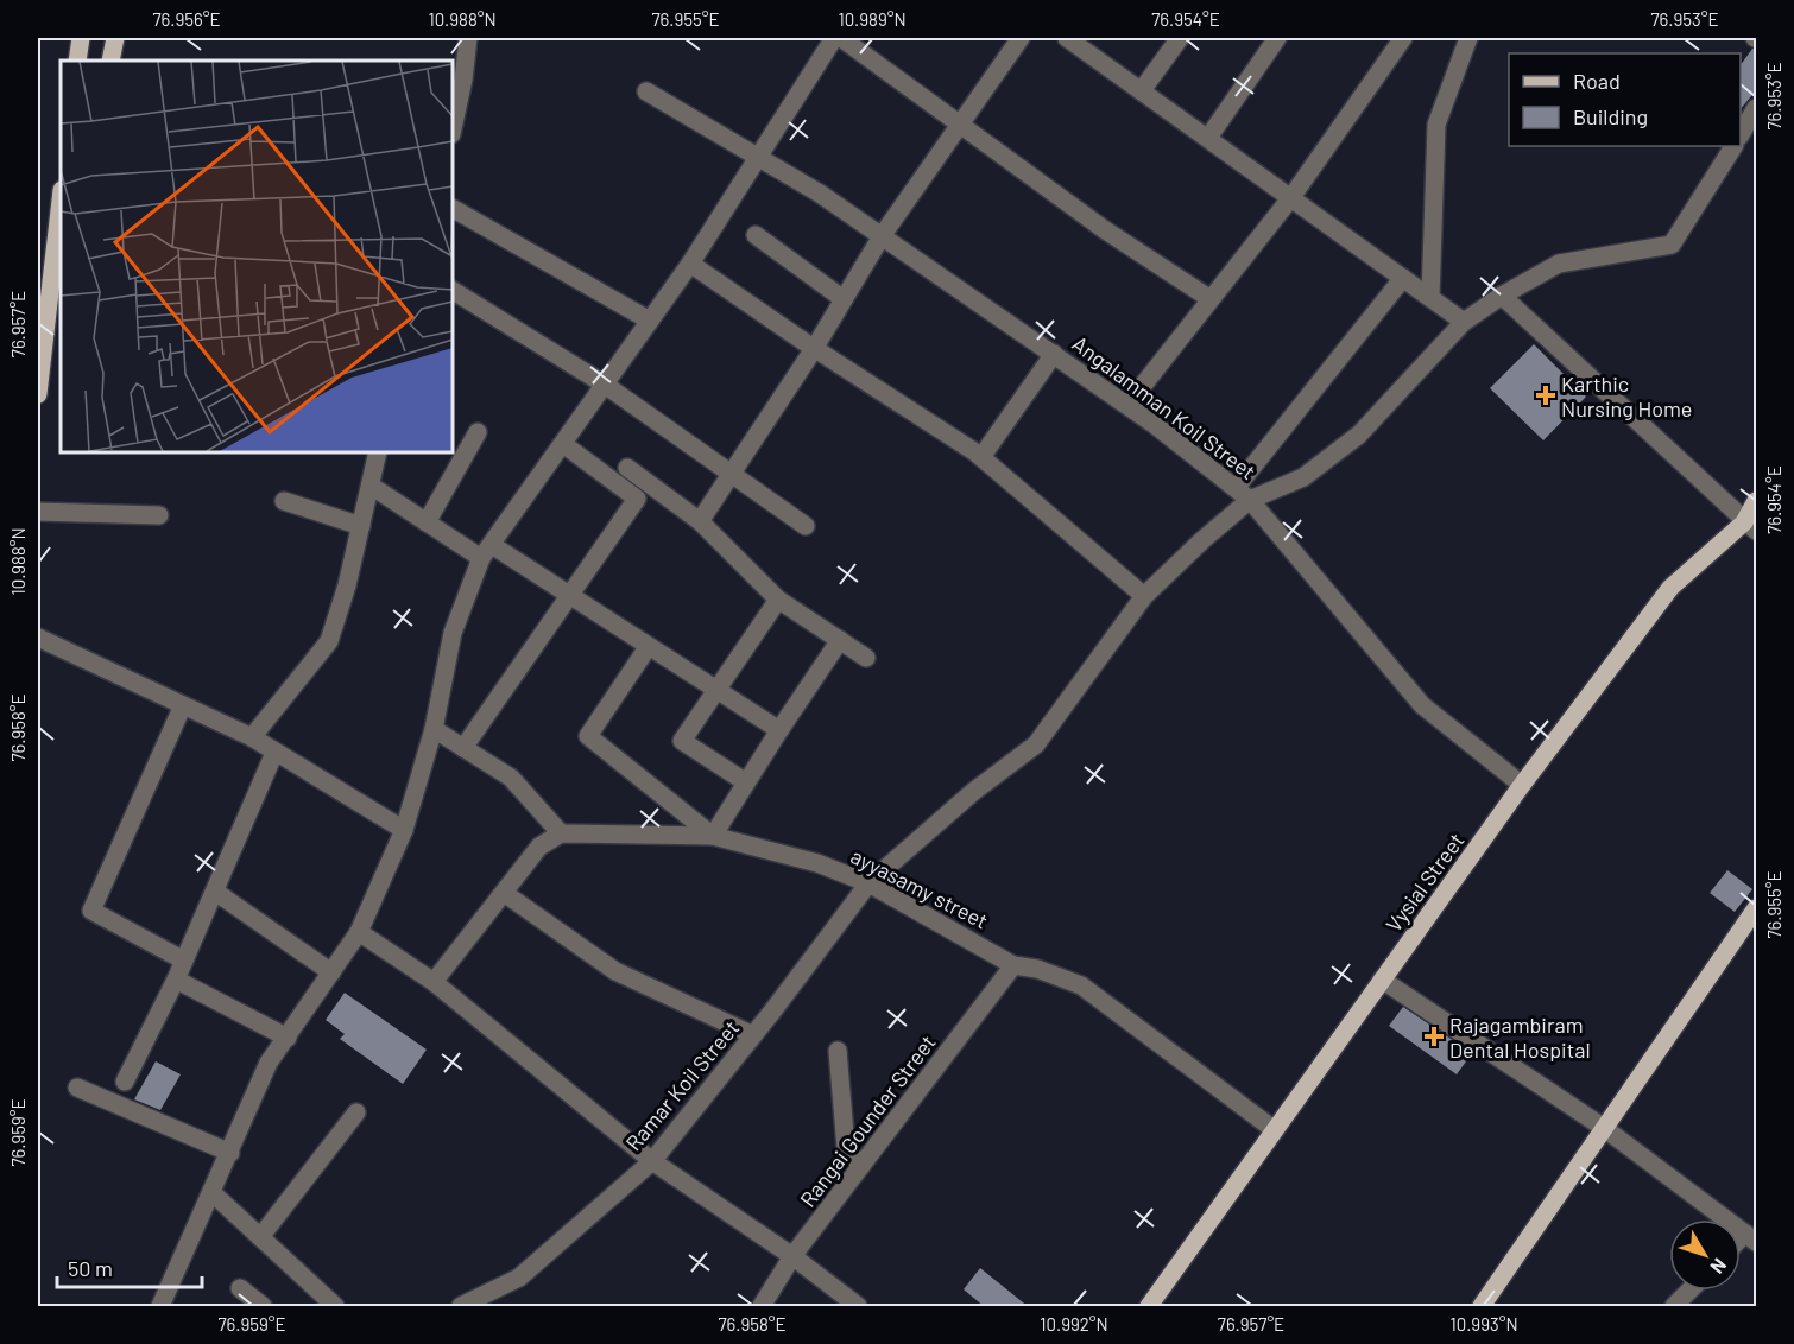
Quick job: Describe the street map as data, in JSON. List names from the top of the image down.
{
  "streets": {
    "main road": ["Vysial Street"],
    "street": [
      "Angalamman Koil Street",
      "ayyasamy street",
      "Ramar Koil Street",
      "Rangai Gounder Street"
    ]
  },
  "crossings": [
    ["Angalamman Koil Street", "Vysial Street"],
    ["Angalamman Koil Street", "Ramar Koil Street"],
    ["Vysial Street", "ayyasamy street"],
    ["ayyasamy street", "Ramar Koil Street"],
    ["ayyasamy street", "Rangai Gounder Street"]
  ],
  "places": {
    "health": ["Karthic Nursing Home", "Rajagambiram Dental Hospital"]
  },
  "legend": ["Road", "Building"],
  "scale_bar": "50 m",
  "north": "bottom right",
  "coordinates": [
    "76.956°E",
    "10.988°N",
    "76.955°E",
    "10.989°N",
    "76.954°E",
    "76.953°E",
    "76.957°E",
    "76.958°E",
    "76.959°E",
    "10.992°N",
    "10.993°N"
  ]
}
